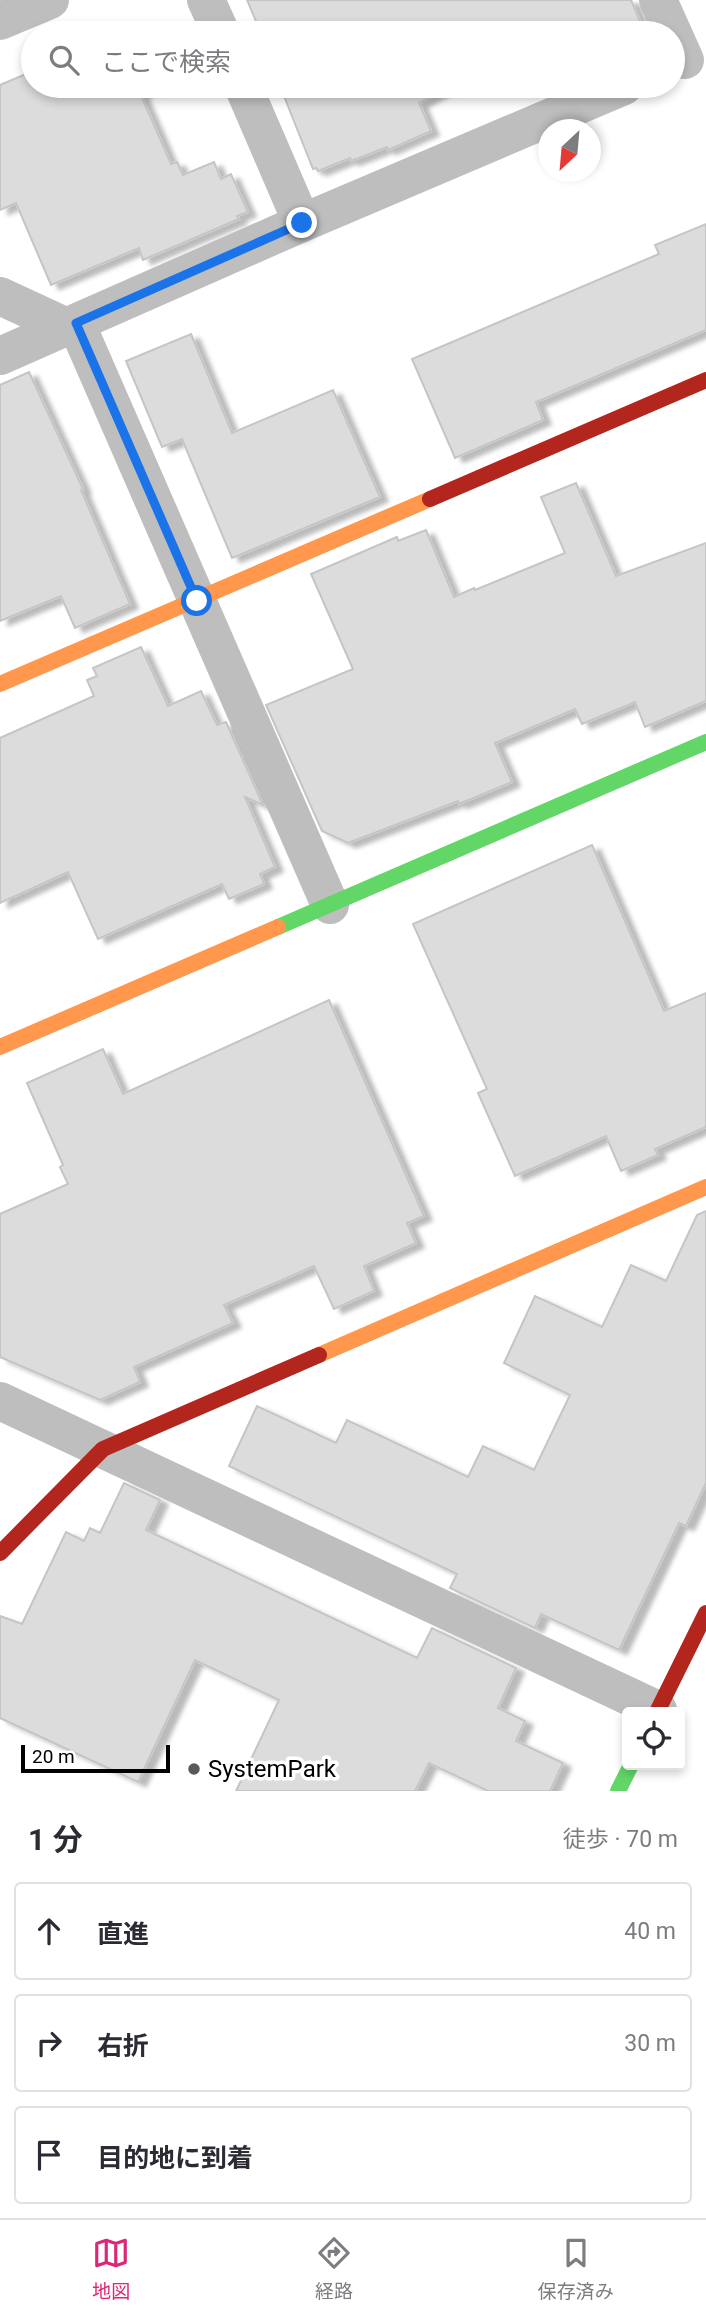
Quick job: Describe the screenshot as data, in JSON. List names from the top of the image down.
{
  "places": ["SystemPark"],
  "scale_bar": "20 m",
  "north": "bottom left",
  "page": {
    "search": "ここで検索",
    "scale": "20 m",
    "heading": ["1 分", "徒歩 · 70 m"],
    "list": [
      ["直進", "40 m"],
      ["右折", "30 m"],
      "目的地に到着"
    ],
    "nav": ["地図", "経路", "保存済み"]
  }
}
